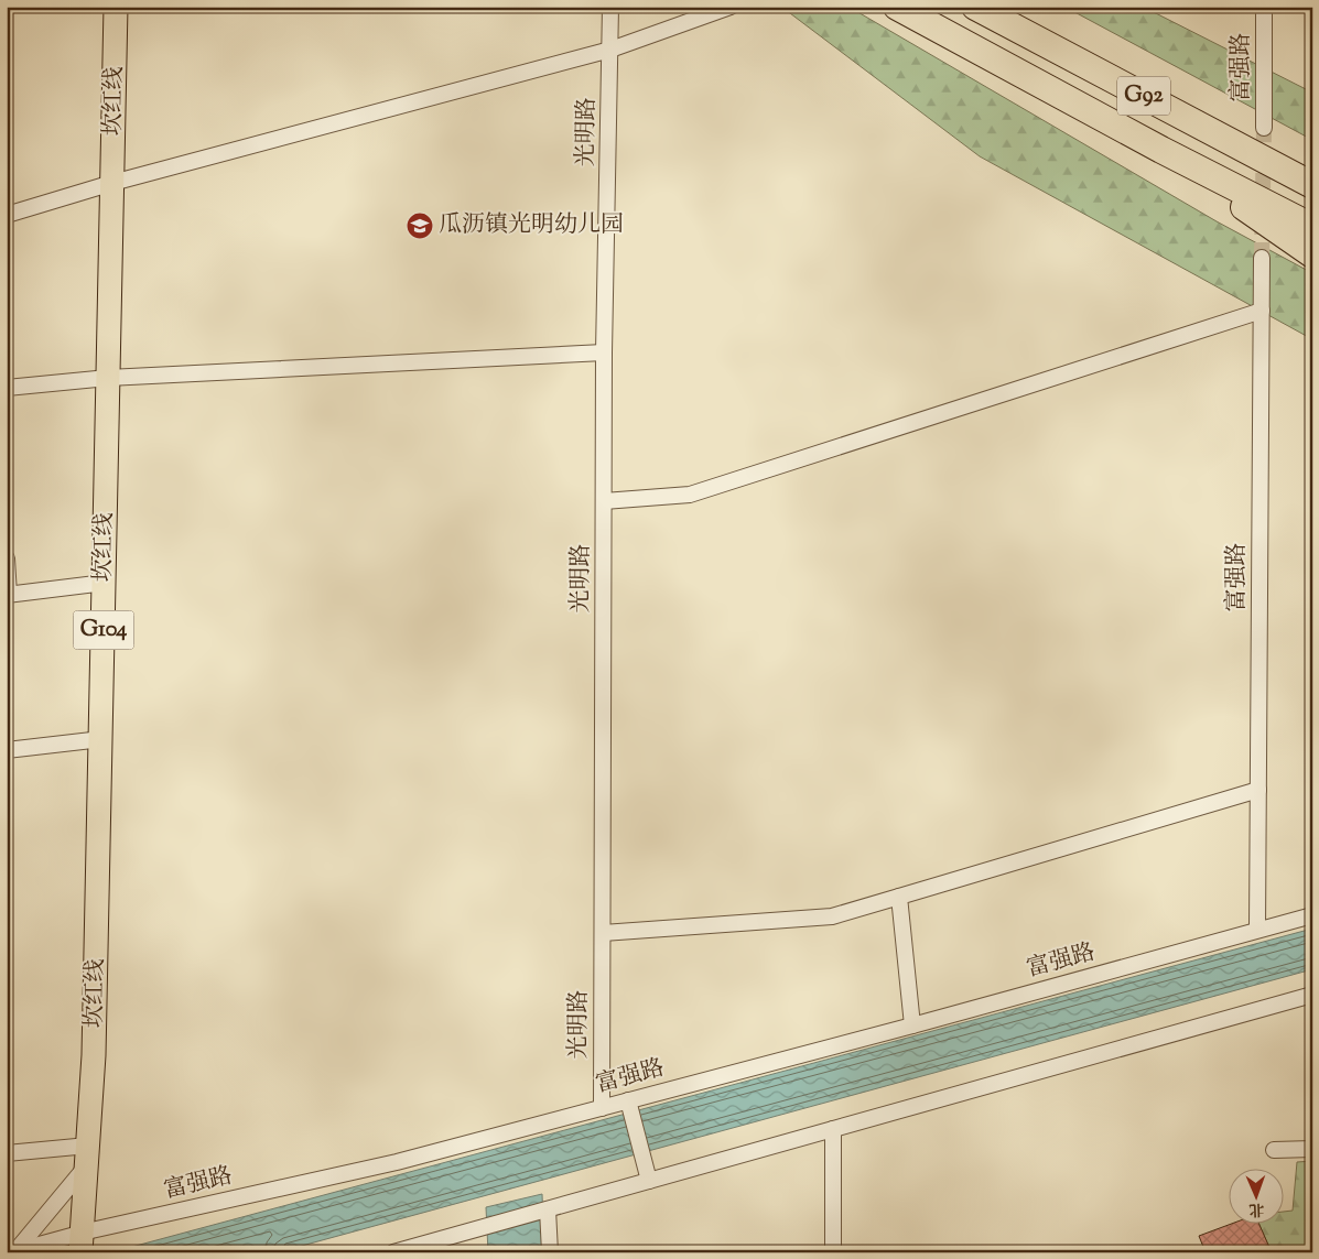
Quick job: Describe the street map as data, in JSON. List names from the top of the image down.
{
  "streets": {
    "highway": ["G92"],
    "main road": ["坎红线", "G104"],
    "street": ["富强路", "光明路"]
  },
  "crossings": [
    ["富强路", "坎红线"],
    ["富强路", "光明路"]
  ],
  "places": {
    "school or university": ["瓜沥镇光明幼儿园"]
  },
  "north": "bottom"
}
